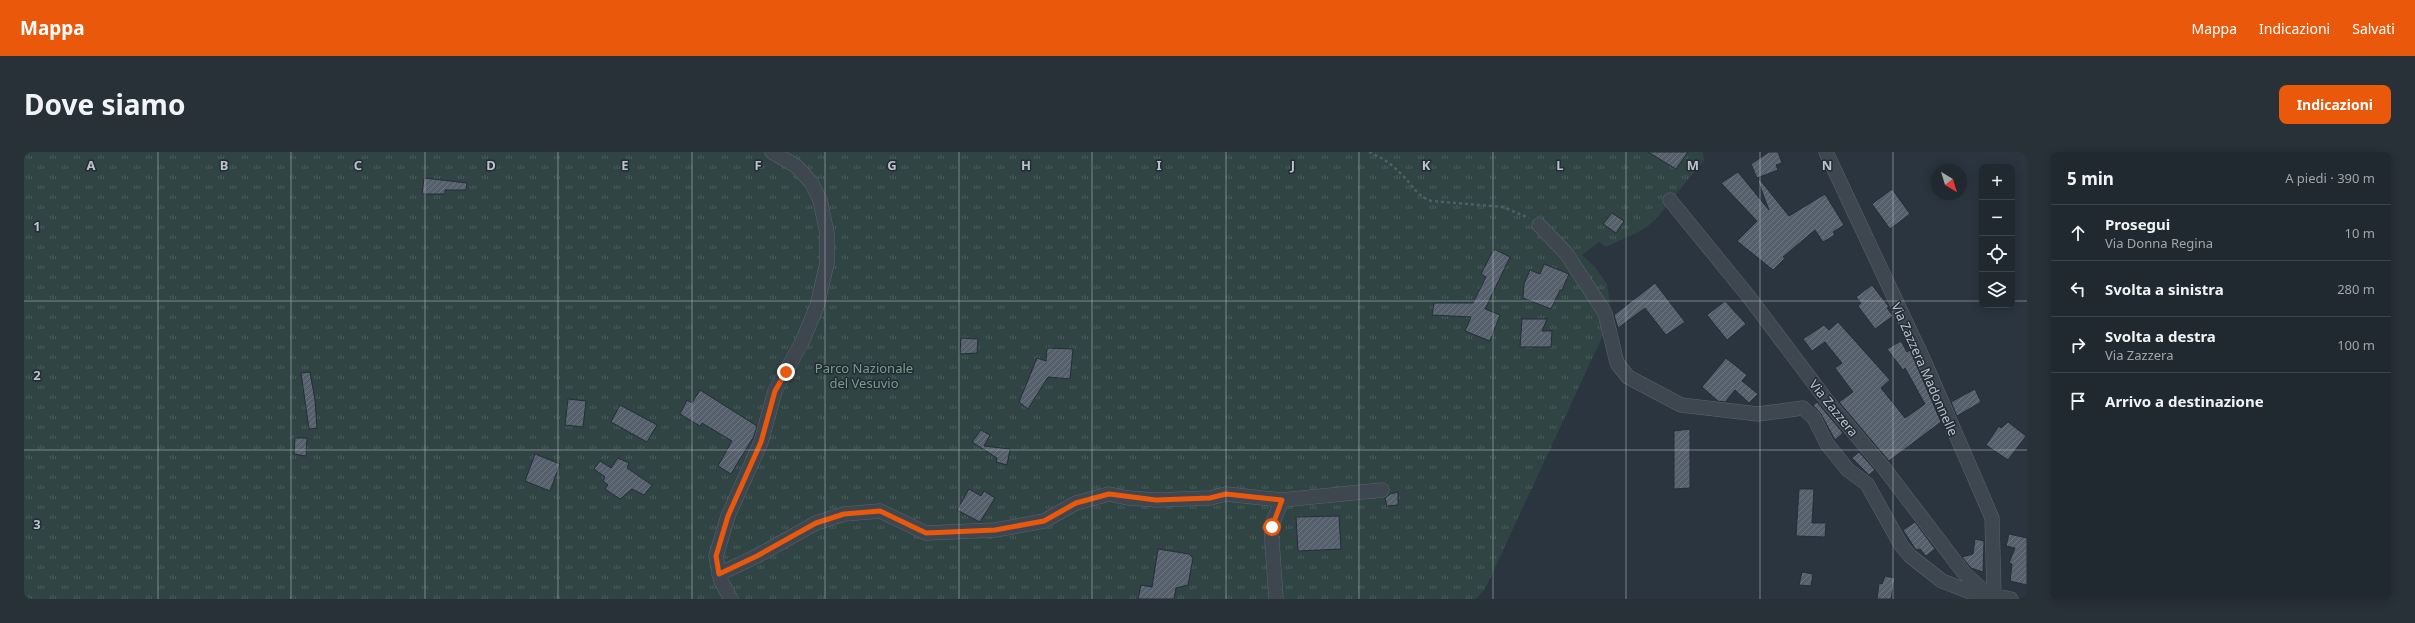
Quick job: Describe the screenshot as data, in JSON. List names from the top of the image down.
{
  "streets": {
    "street": ["Via Zazzera Madonnelle", "Via Zazzera"]
  },
  "crossings": [
    ["Via Zazzera Madonnelle", "Via Zazzera"]
  ],
  "parks": ["Parco Nazionale del Vesuvio"],
  "north": "bottom right",
  "page": {
    "header": "Mappa",
    "nav": ["Mappa", "Indicazioni", "Salvati"],
    "title": "Dove siamo",
    "buttons": "Indicazioni",
    "heading": ["5 min", "A piedi · 390 m"],
    "map_buttons": ["+", "−"],
    "list": [
      ["Prosegui", "Via Donna Regina", "10 m"],
      ["Svolta a sinistra", "280 m"],
      ["Svolta a destra", "Via Zazzera", "100 m"],
      "Arrivo a destinazione"
    ]
  },
  "grid": {
    "columns": [
      "A",
      "B",
      "C",
      "D",
      "E",
      "F",
      "G",
      "H",
      "I",
      "J",
      "K",
      "L",
      "M",
      "N"
    ],
    "rows": ["1", "2", "3"]
  }
}
